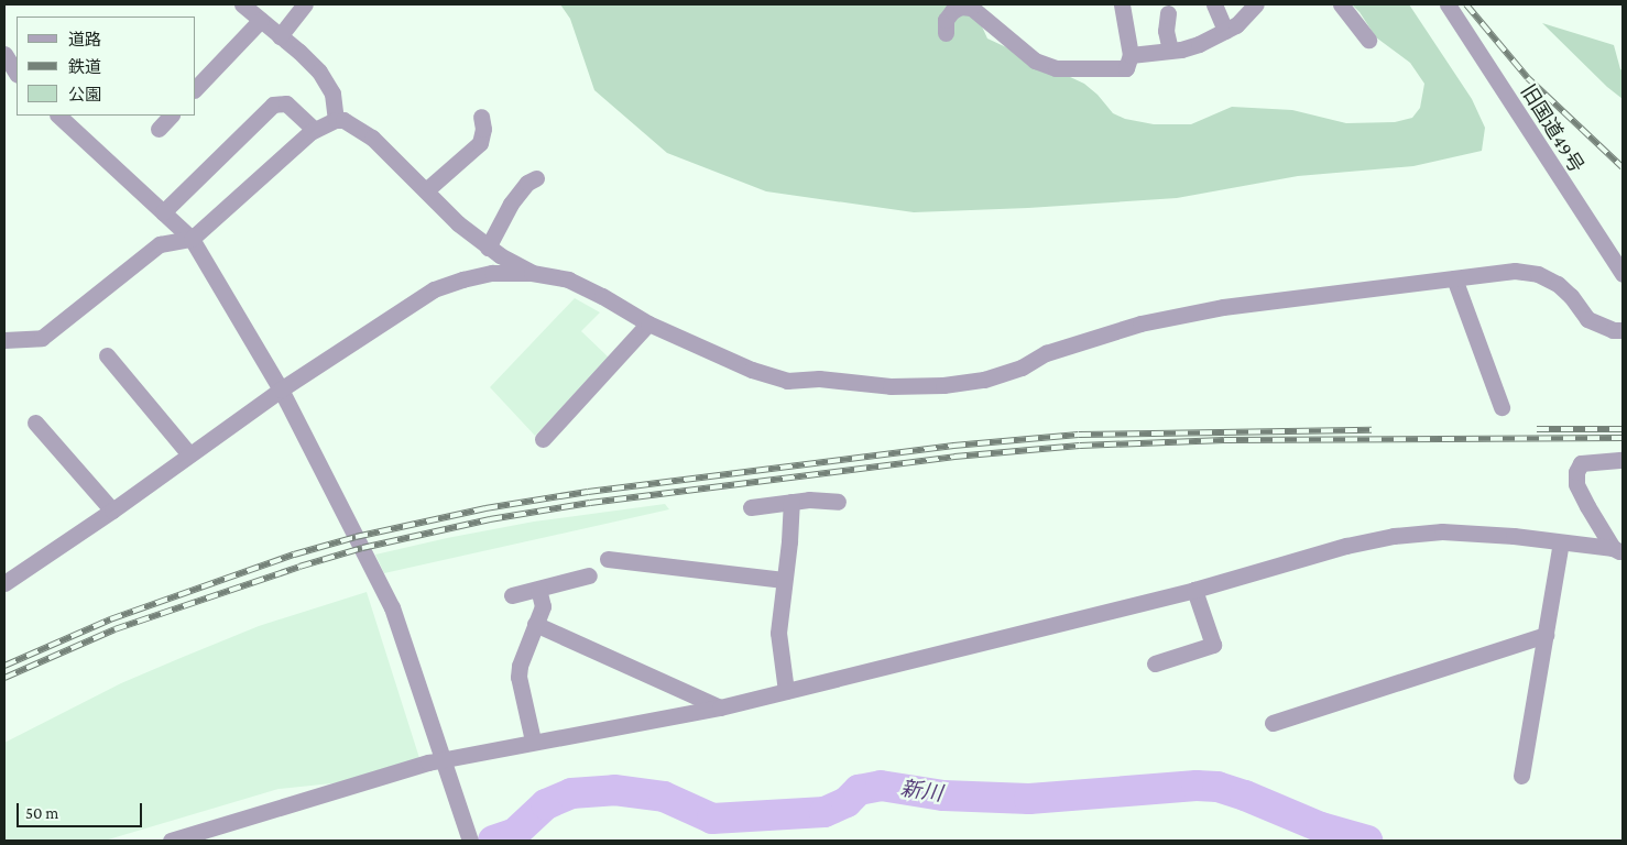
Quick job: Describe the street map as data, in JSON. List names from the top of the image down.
{
  "streets": {
    "street": ["旧国道49号"]
  },
  "water": ["新川"],
  "legend": ["道路", "鉄道", "公園"],
  "scale_bar": "50 m"
}
